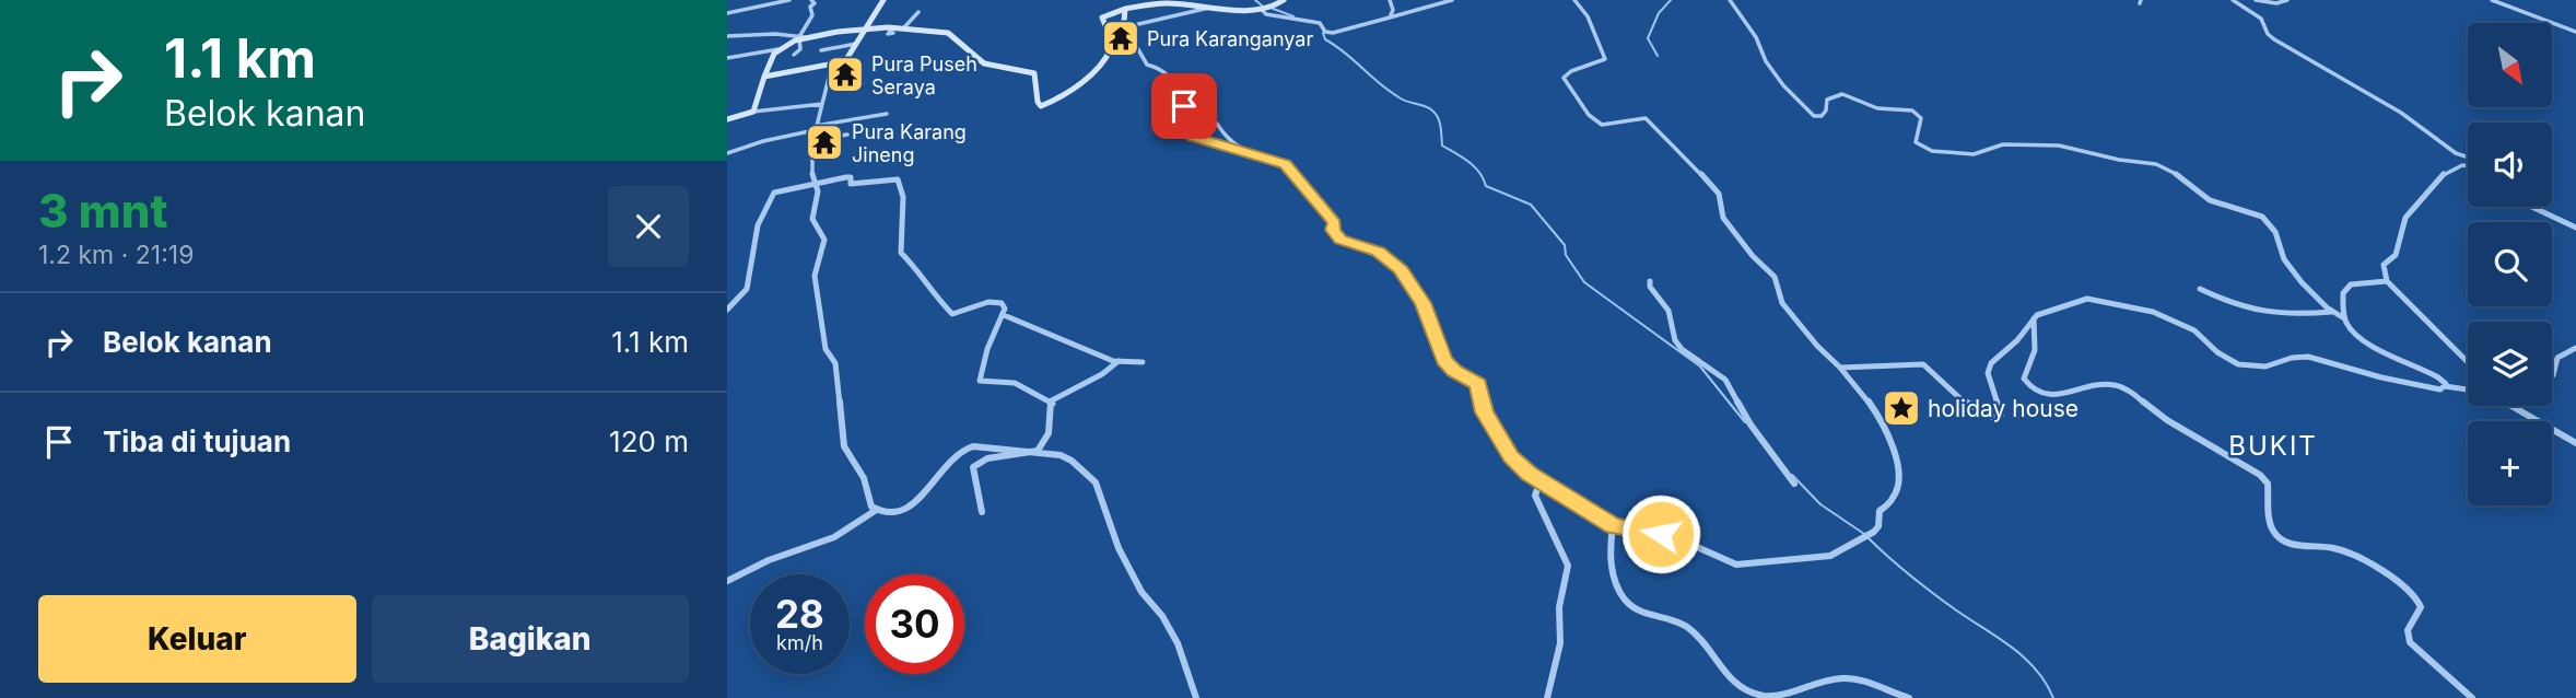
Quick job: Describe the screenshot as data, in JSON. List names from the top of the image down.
{
  "districts": ["BUKIT"],
  "places": {
    "temple": ["Pura Karanganyar", "Pura Puseh Seraya", "Pura Karang Jineng"],
    "place": ["holiday house"]
  },
  "north": "bottom right",
  "page": {
    "turn": ["1.1 km", "Belok kanan"],
    "map_buttons": "+",
    "heading": ["3 mnt", "1.2 km · 21:19"],
    "list": [
      {
        "name": "Belok kanan",
        "value": "1.1 km"
      },
      {
        "name": "Tiba di tujuan",
        "value": "120 m"
      }
    ],
    "speed": "28 km/h",
    "limit": "30",
    "buttons": ["Keluar", "Bagikan"]
  }
}
